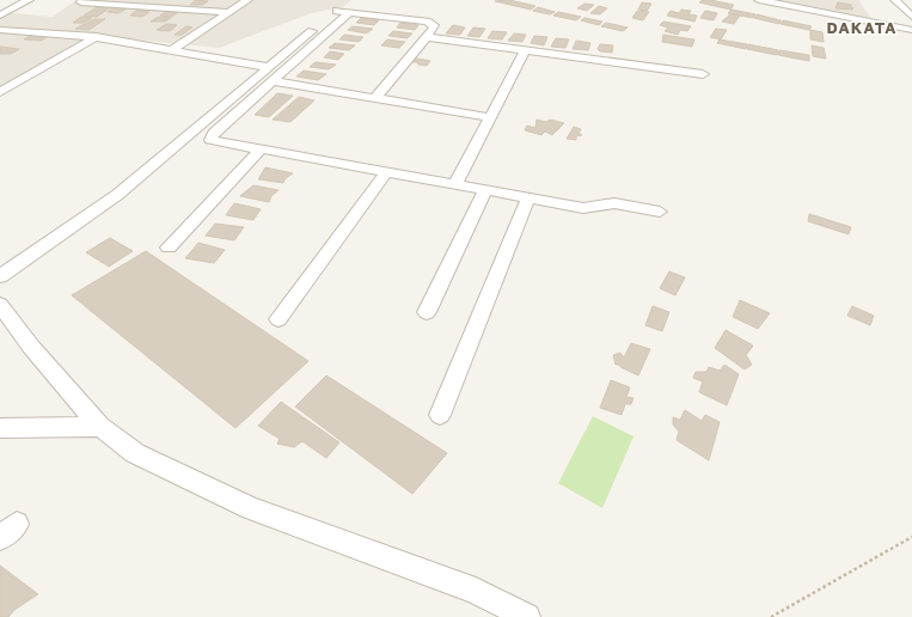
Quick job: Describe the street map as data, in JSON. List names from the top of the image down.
{
  "districts": ["DAKATA"]
}
